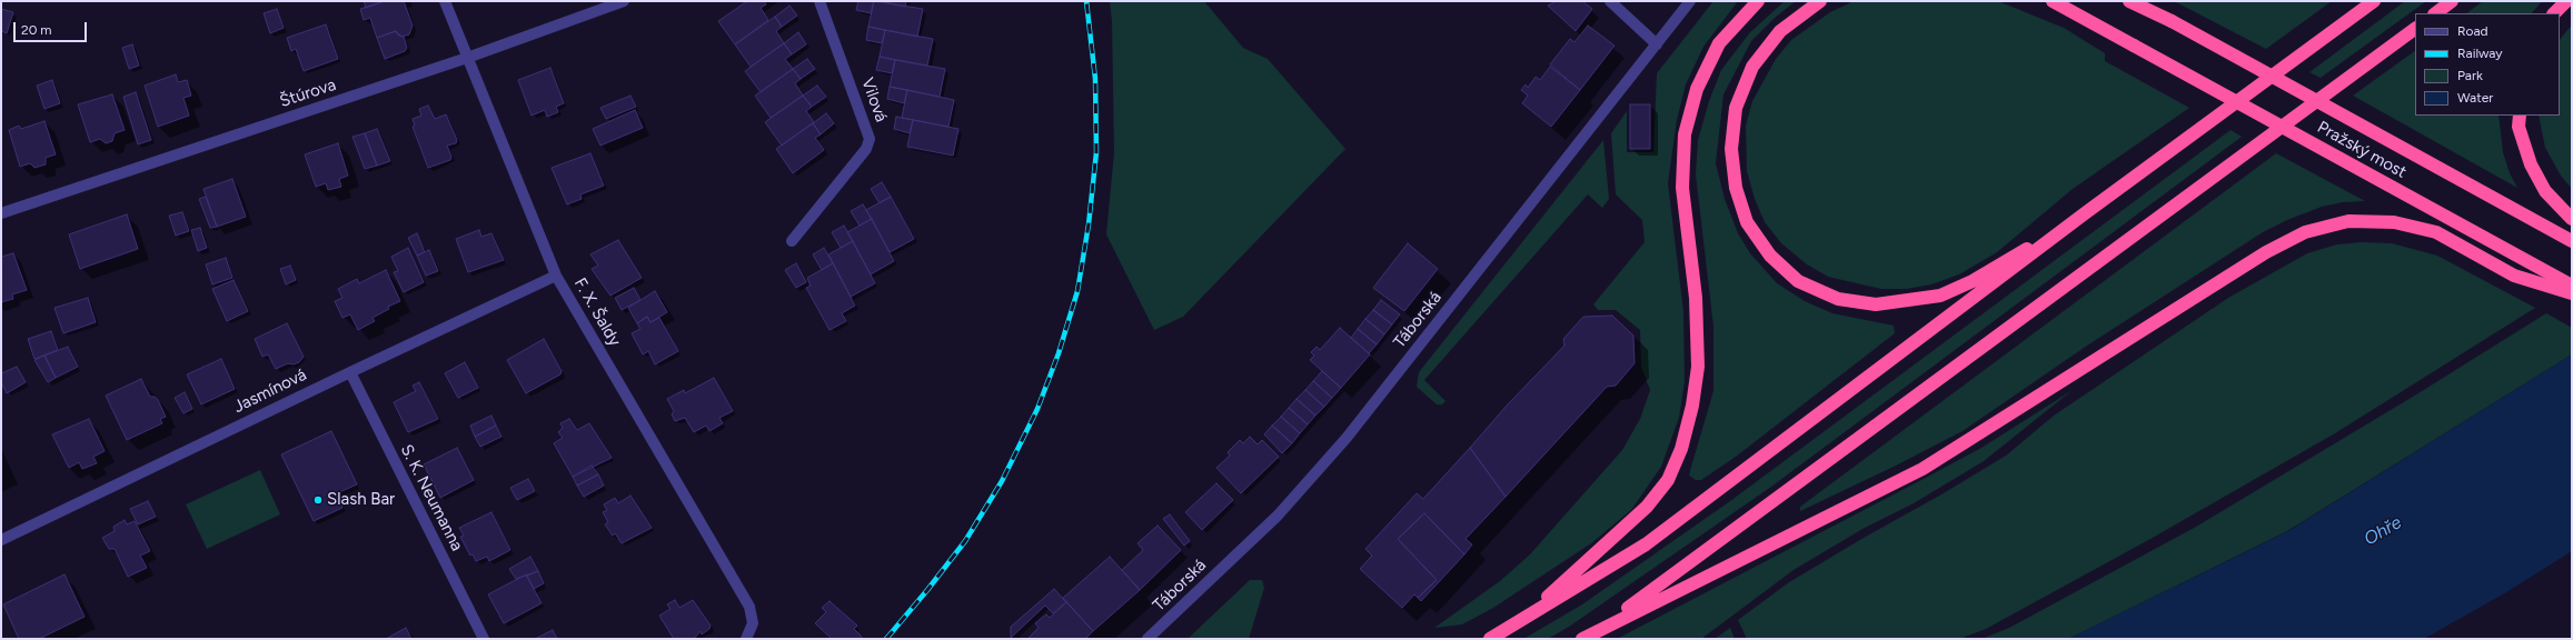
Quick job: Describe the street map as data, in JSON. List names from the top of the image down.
{
  "streets": {
    "highway": ["Pražský most"],
    "street": [
      "Štúrova",
      "Vilová",
      "F. X. Šaldy",
      "Táborská",
      "Jasmínová",
      "S. K. Neumanna"
    ]
  },
  "crossings": [
    ["Štúrova", "F. X. Šaldy"],
    ["F. X. Šaldy", "Jasmínová"],
    ["Jasmínová", "S. K. Neumanna"]
  ],
  "water": ["Ohře"],
  "places": ["Slash Bar"],
  "legend": [
    "Road",
    "Railway",
    "Park",
    "Water"
  ],
  "scale_bar": "20 m"
}
